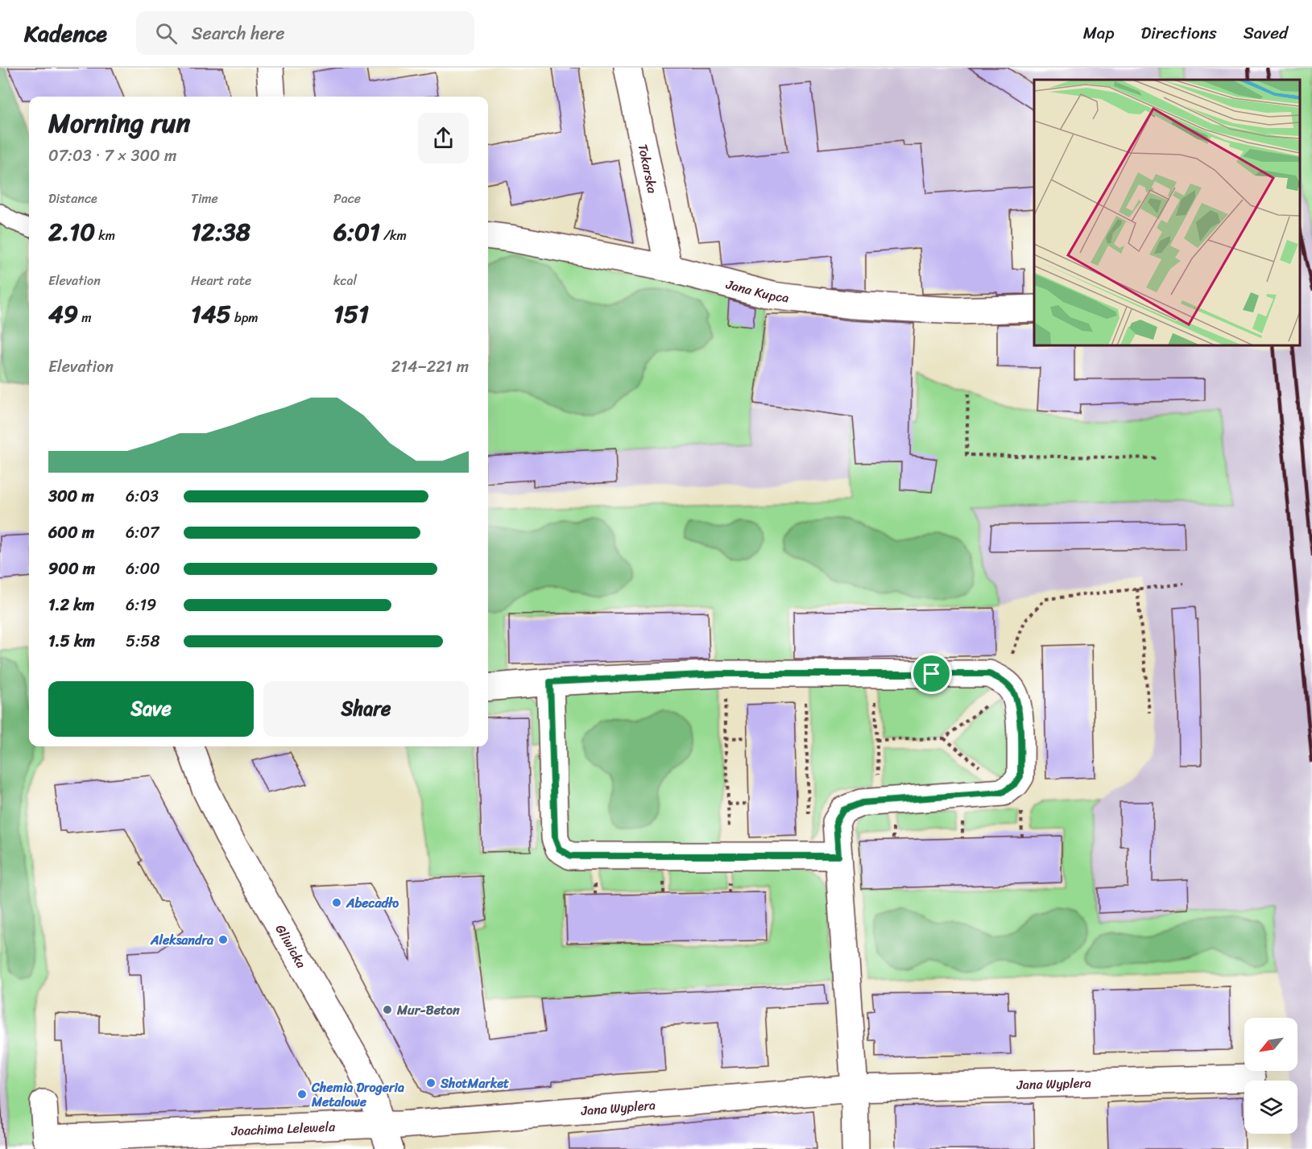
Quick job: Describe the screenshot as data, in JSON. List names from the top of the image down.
{
  "streets": {
    "street": [
      "Tokarska",
      "Jana Kupca",
      "Gliwicka",
      "Jana Wyplera",
      "Joachima Lelewela"
    ]
  },
  "crossings": [
    ["Tokarska", "Jana Kupca"],
    ["Gliwicka", "Jana Wyplera"],
    ["Gliwicka", "Joachima Lelewela"],
    ["Jana Wyplera", "Joachima Lelewela"]
  ],
  "places": [
    "Abecadło",
    "Aleksandra",
    "Mur-Beton",
    "ShotMarket",
    "Chemia Drogeria Metalowe"
  ],
  "north": "bottom left",
  "page": {
    "header": "Kadence",
    "search": "Search here",
    "nav": ["Map", "Directions", "Saved"],
    "heading": ["Morning run", "07:03 · 7 × 300 m"],
    "stats": [
      ["Distance", "2.10 km"],
      ["Time", "12:38"],
      ["Pace", "6:01 /km"],
      ["Elevation", "49 m"],
      ["Heart rate", "145 bpm"],
      ["kcal", "151"]
    ],
    "chart": ["Elevation", "214–221 m"],
    "list": [
      {
        "name": "300 m",
        "note": "6:03"
      },
      {
        "name": "600 m",
        "note": "6:07"
      },
      {
        "name": "900 m",
        "note": "6:00"
      },
      {
        "name": "1.2 km",
        "note": "6:19"
      },
      {
        "name": "1.5 km",
        "note": "5:58"
      }
    ],
    "buttons": ["Save", "Share"]
  }
}
